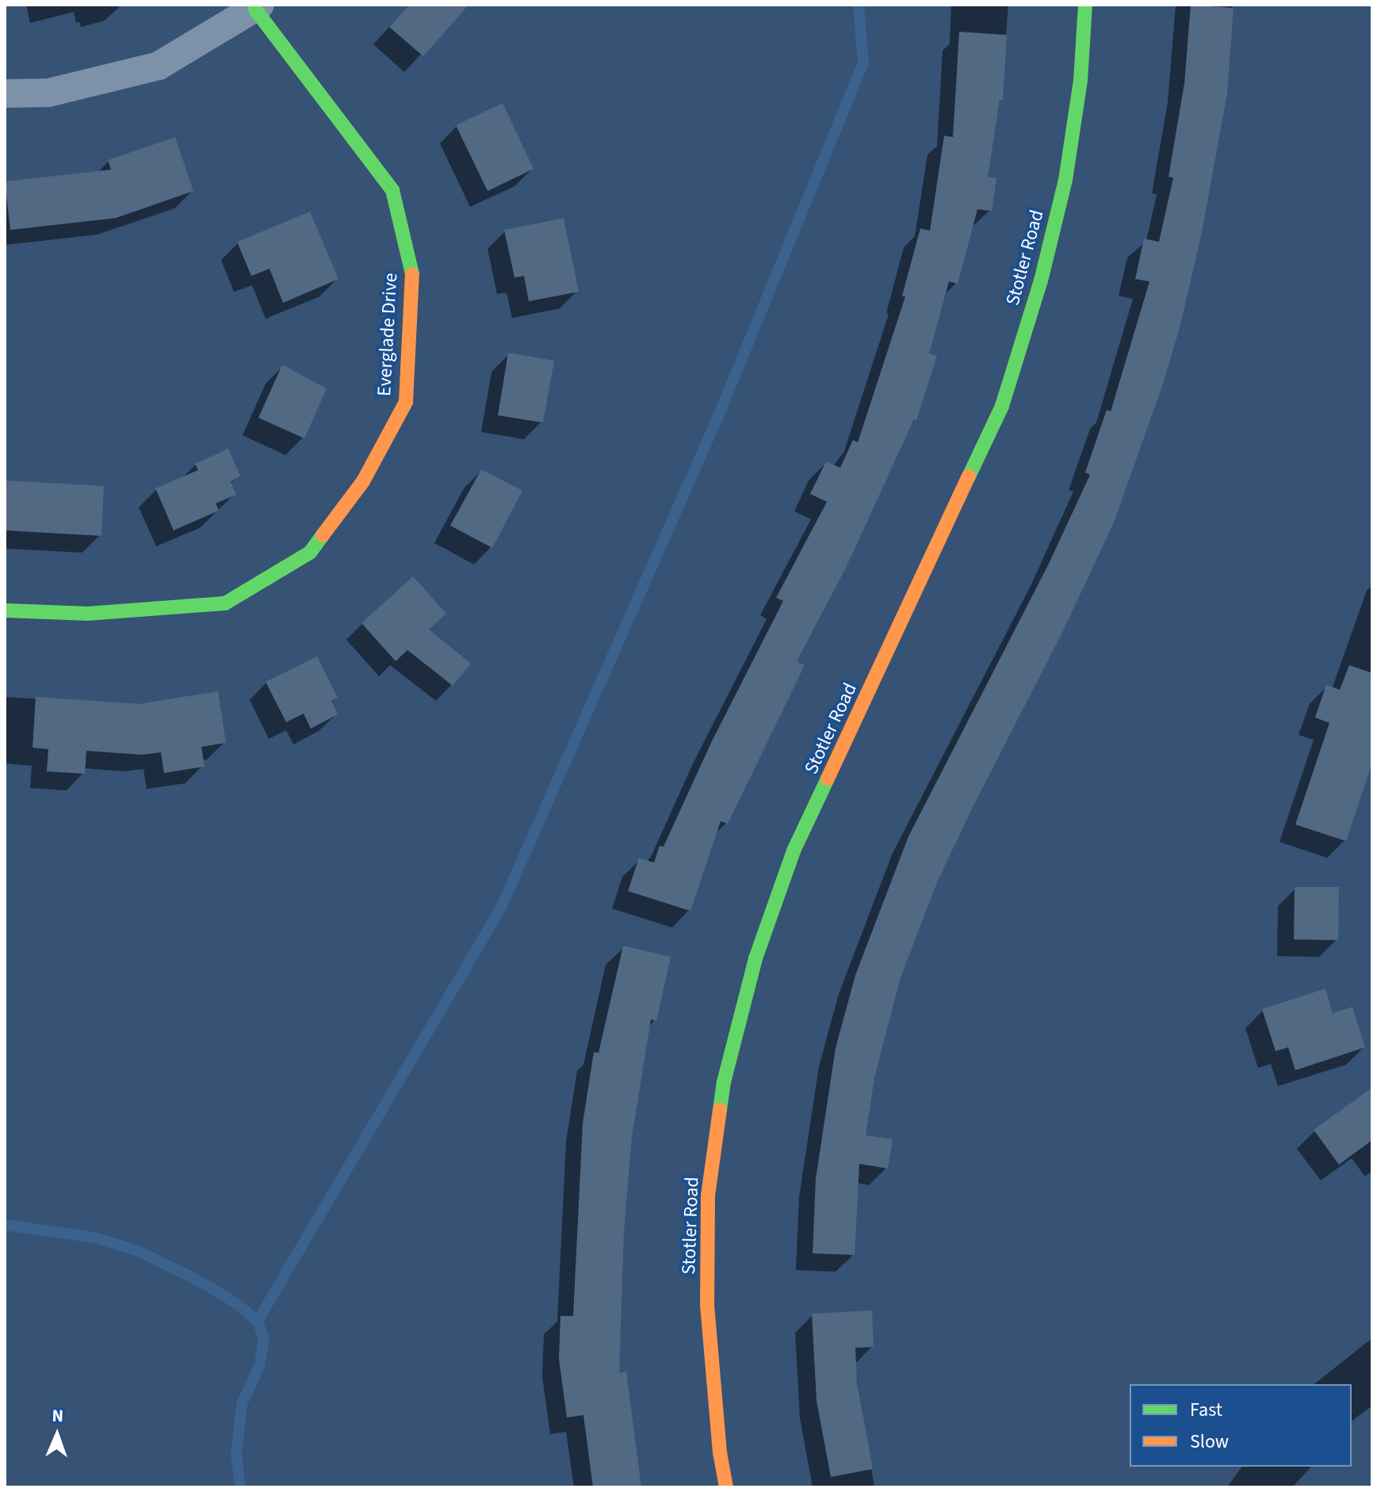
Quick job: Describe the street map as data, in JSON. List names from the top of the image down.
{
  "streets": {
    "street": ["Stotler Road", "Everglade Drive"]
  },
  "legend": ["Fast", "Slow"],
  "north": "top"
}
